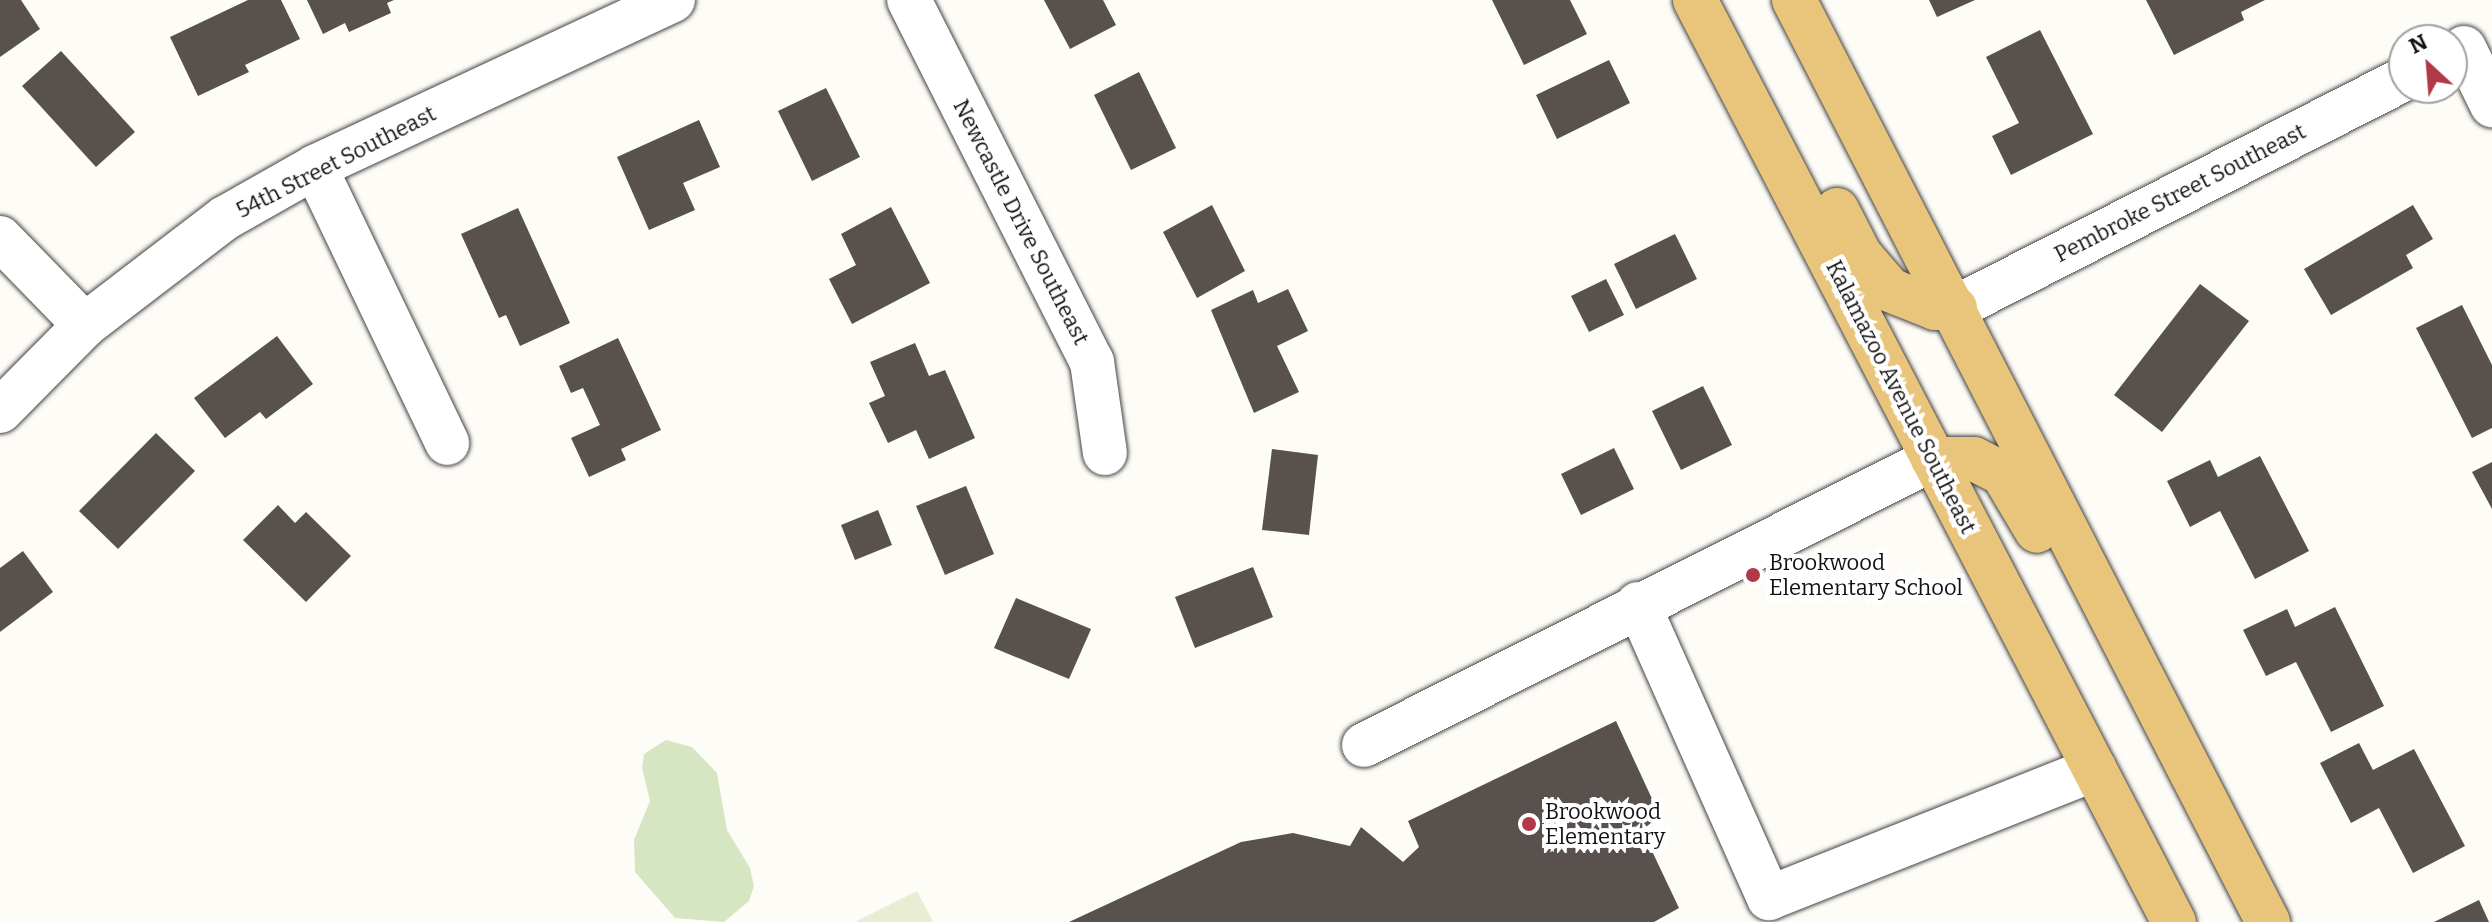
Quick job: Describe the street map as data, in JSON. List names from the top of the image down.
{
  "streets": {
    "main road": ["Kalamazoo Avenue Southeast"],
    "street": ["54th Street Southeast", "Pembroke Street Southeast", "Newcastle Drive Southeast"]
  },
  "places": ["Brookwood Elementary School", "Brookwood Elementary"],
  "north": "top left"
}
